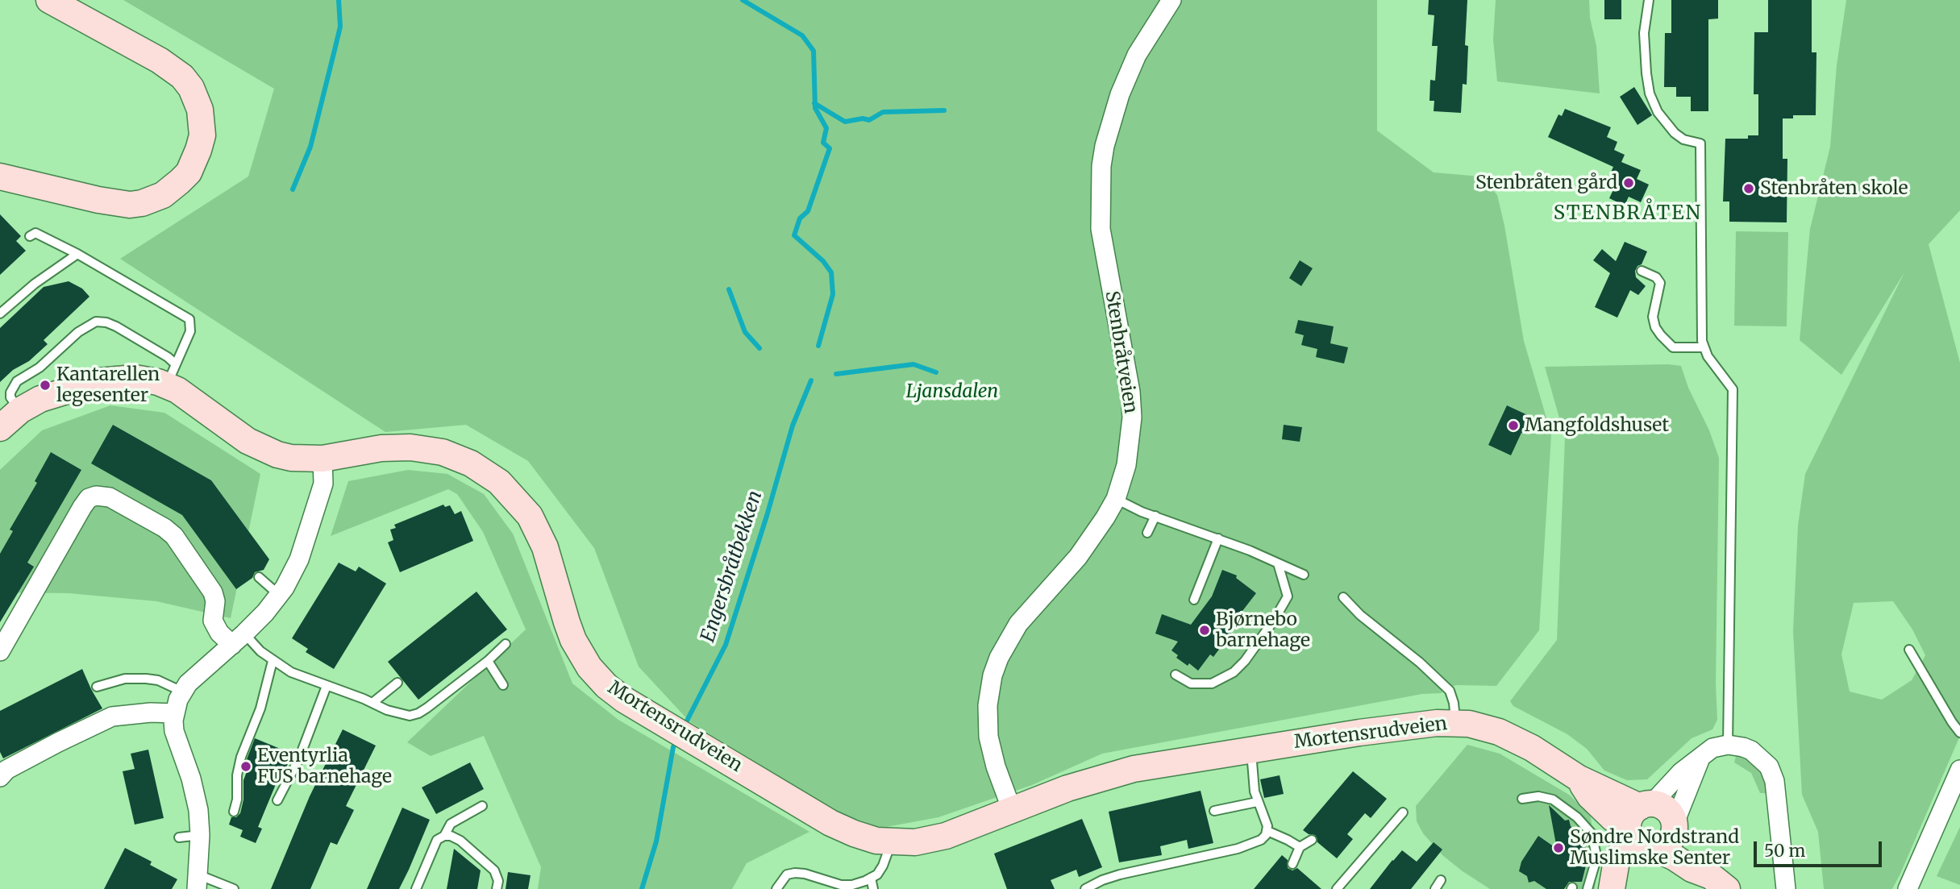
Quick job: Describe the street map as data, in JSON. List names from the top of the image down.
{
  "streets": {
    "street": ["Stenbråtveien", "Mortensrudveien"]
  },
  "crossings": [
    ["Stenbråtveien", "Mortensrudveien"]
  ],
  "districts": ["STENBRÅTEN"],
  "water": ["Engersbråtbekken"],
  "parks": ["Ljansdalen"],
  "places": [
    "Stenbråten gård",
    "Stenbråten skole",
    "Kantarellen legesenter",
    "Mangfoldshuset",
    "Bjørnebo barnehage",
    "Eventyrlia FUS barnehage",
    "Søndre Nordstrand Muslimske Senter"
  ],
  "scale_bar": "50 m"
}
